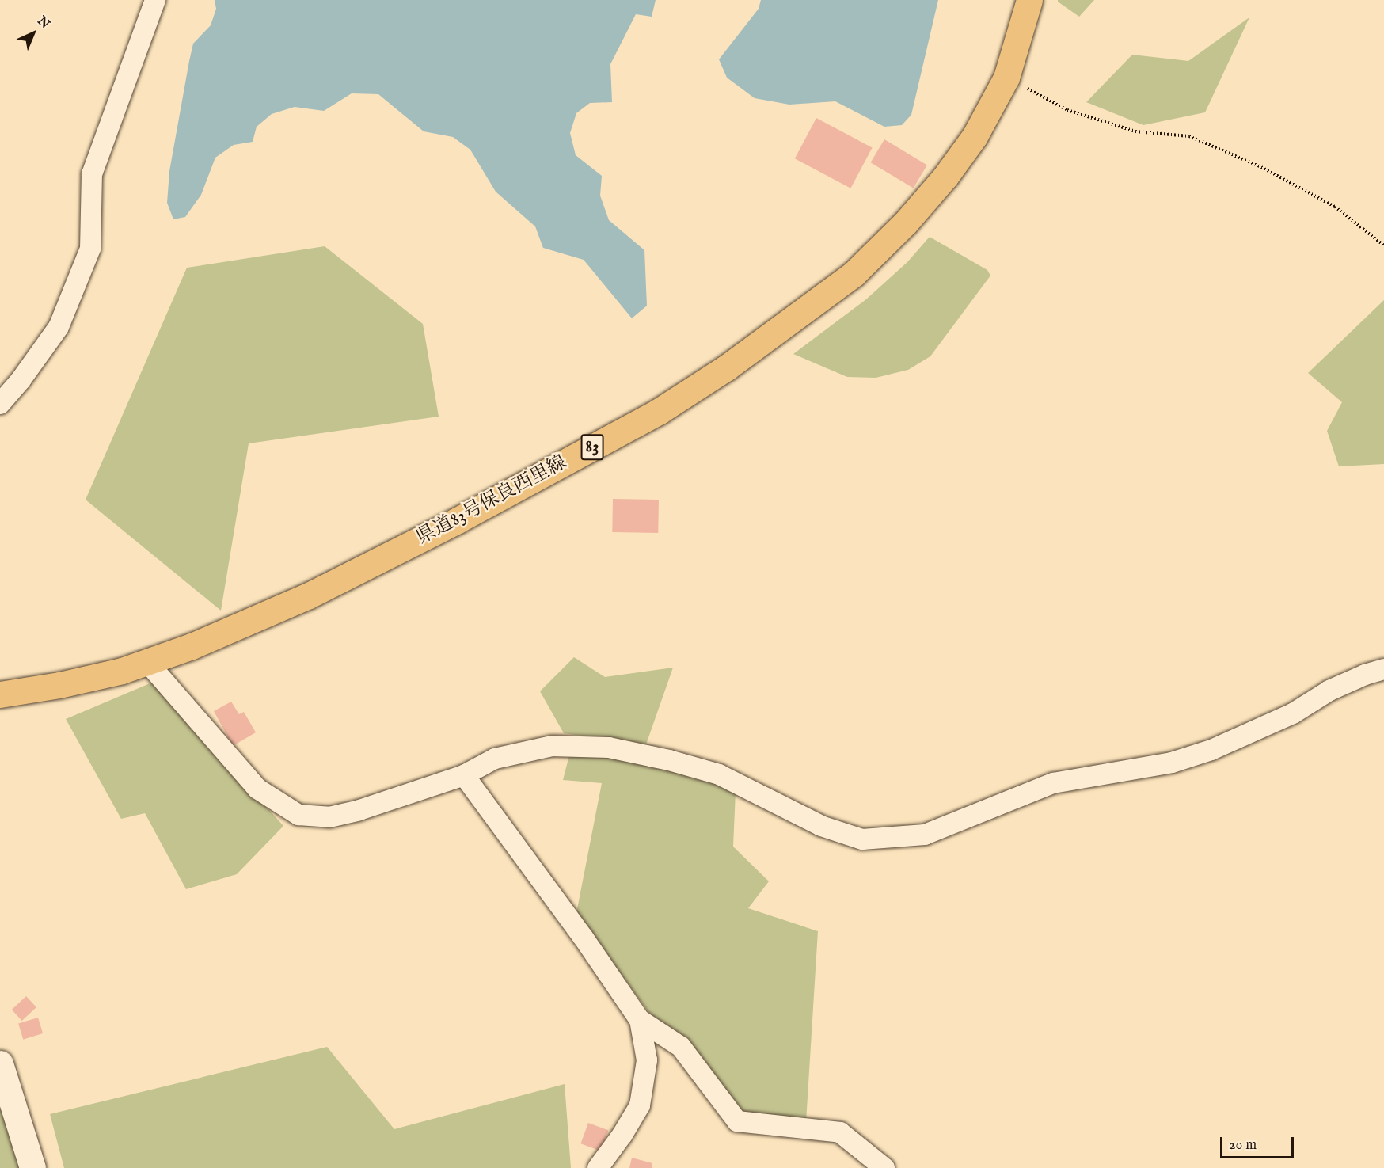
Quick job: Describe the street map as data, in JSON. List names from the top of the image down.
{
  "streets": {
    "main road": ["83", "県道83号保良西里線"]
  },
  "scale_bar": "20 m",
  "north": "top right"
}
